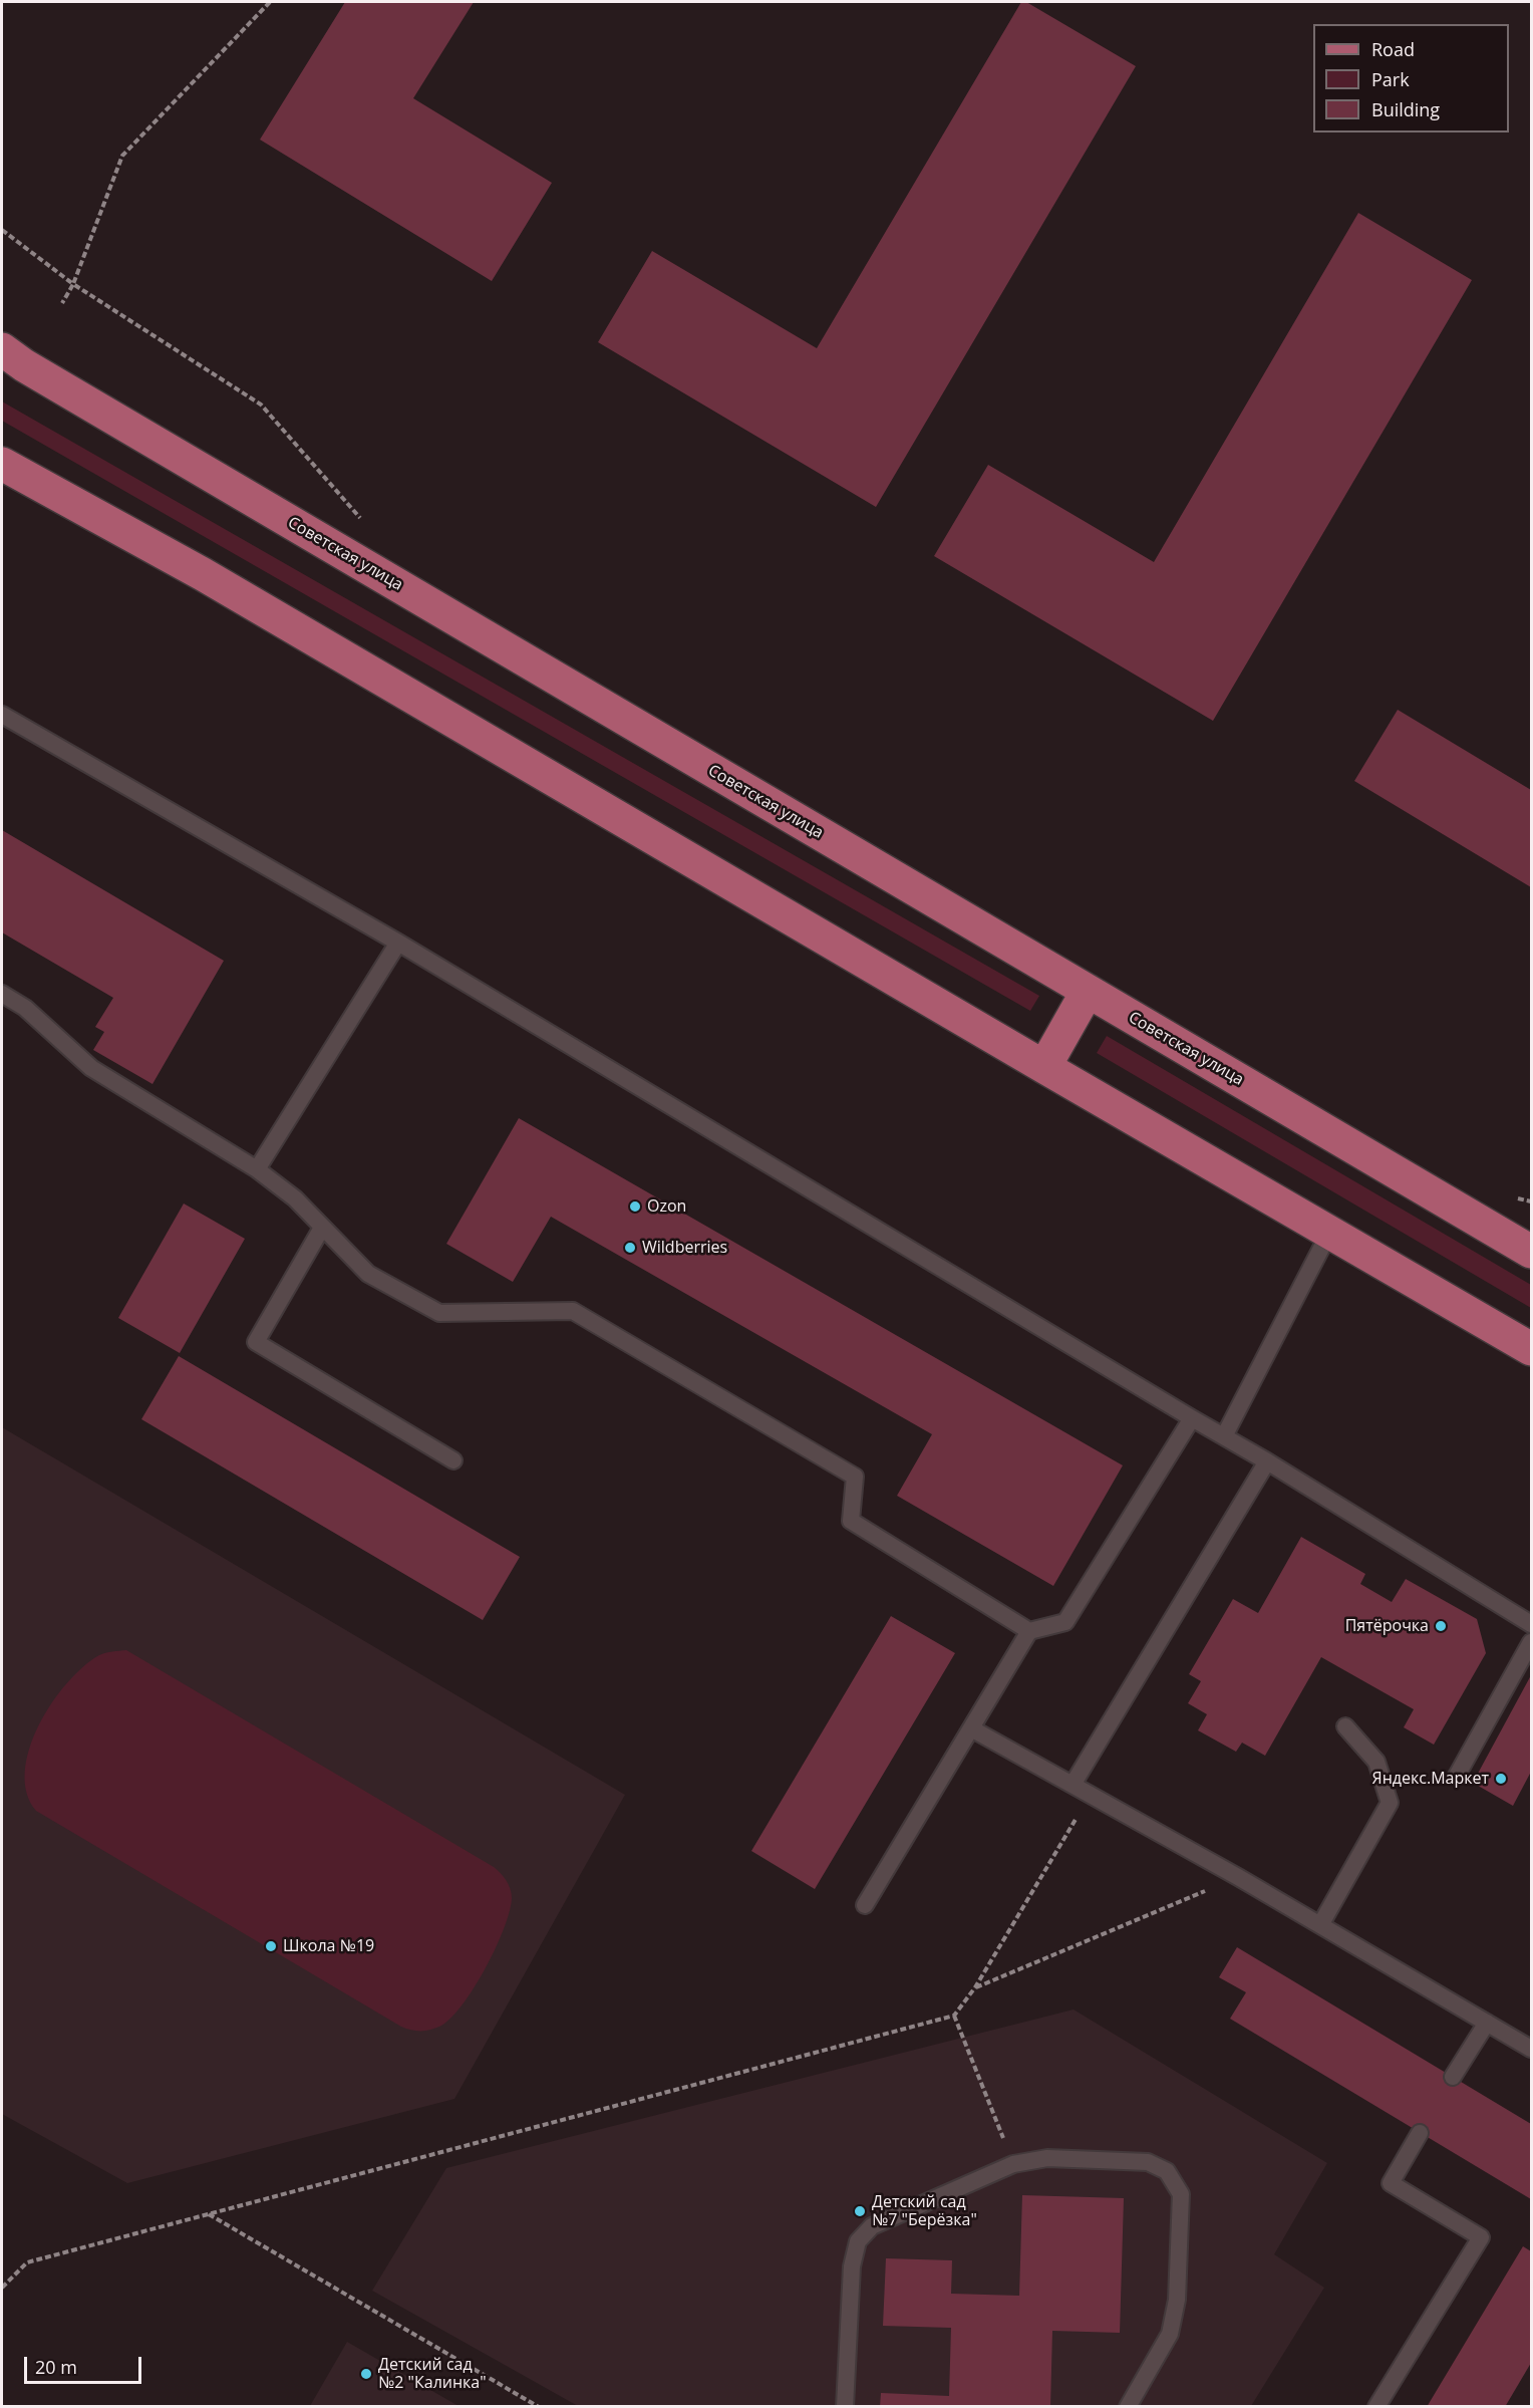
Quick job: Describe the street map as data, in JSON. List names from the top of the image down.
{
  "streets": {
    "main road": ["Советская улица"]
  },
  "places": [
    "Ozon",
    "Wildberries",
    "Пятёрочка",
    "Яндекс.Маркет",
    "Школа №19",
    "Детский сад №7 \"Берёзка\"",
    "Детский сад №2 \"Калинка\""
  ],
  "legend": ["Road", "Park", "Building"],
  "scale_bar": "20 m"
}
